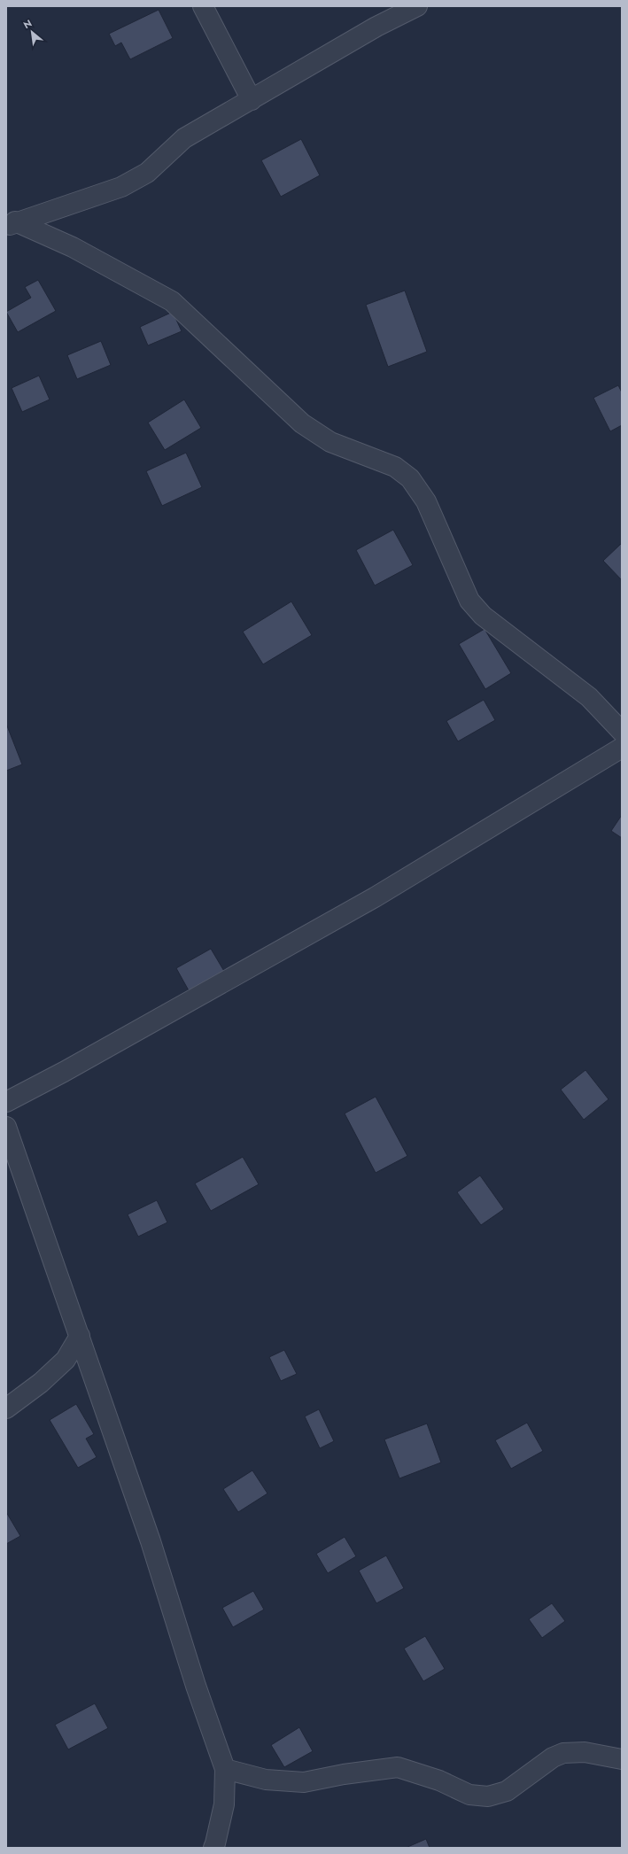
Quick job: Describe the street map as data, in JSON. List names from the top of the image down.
{
  "north": "top left"
}
